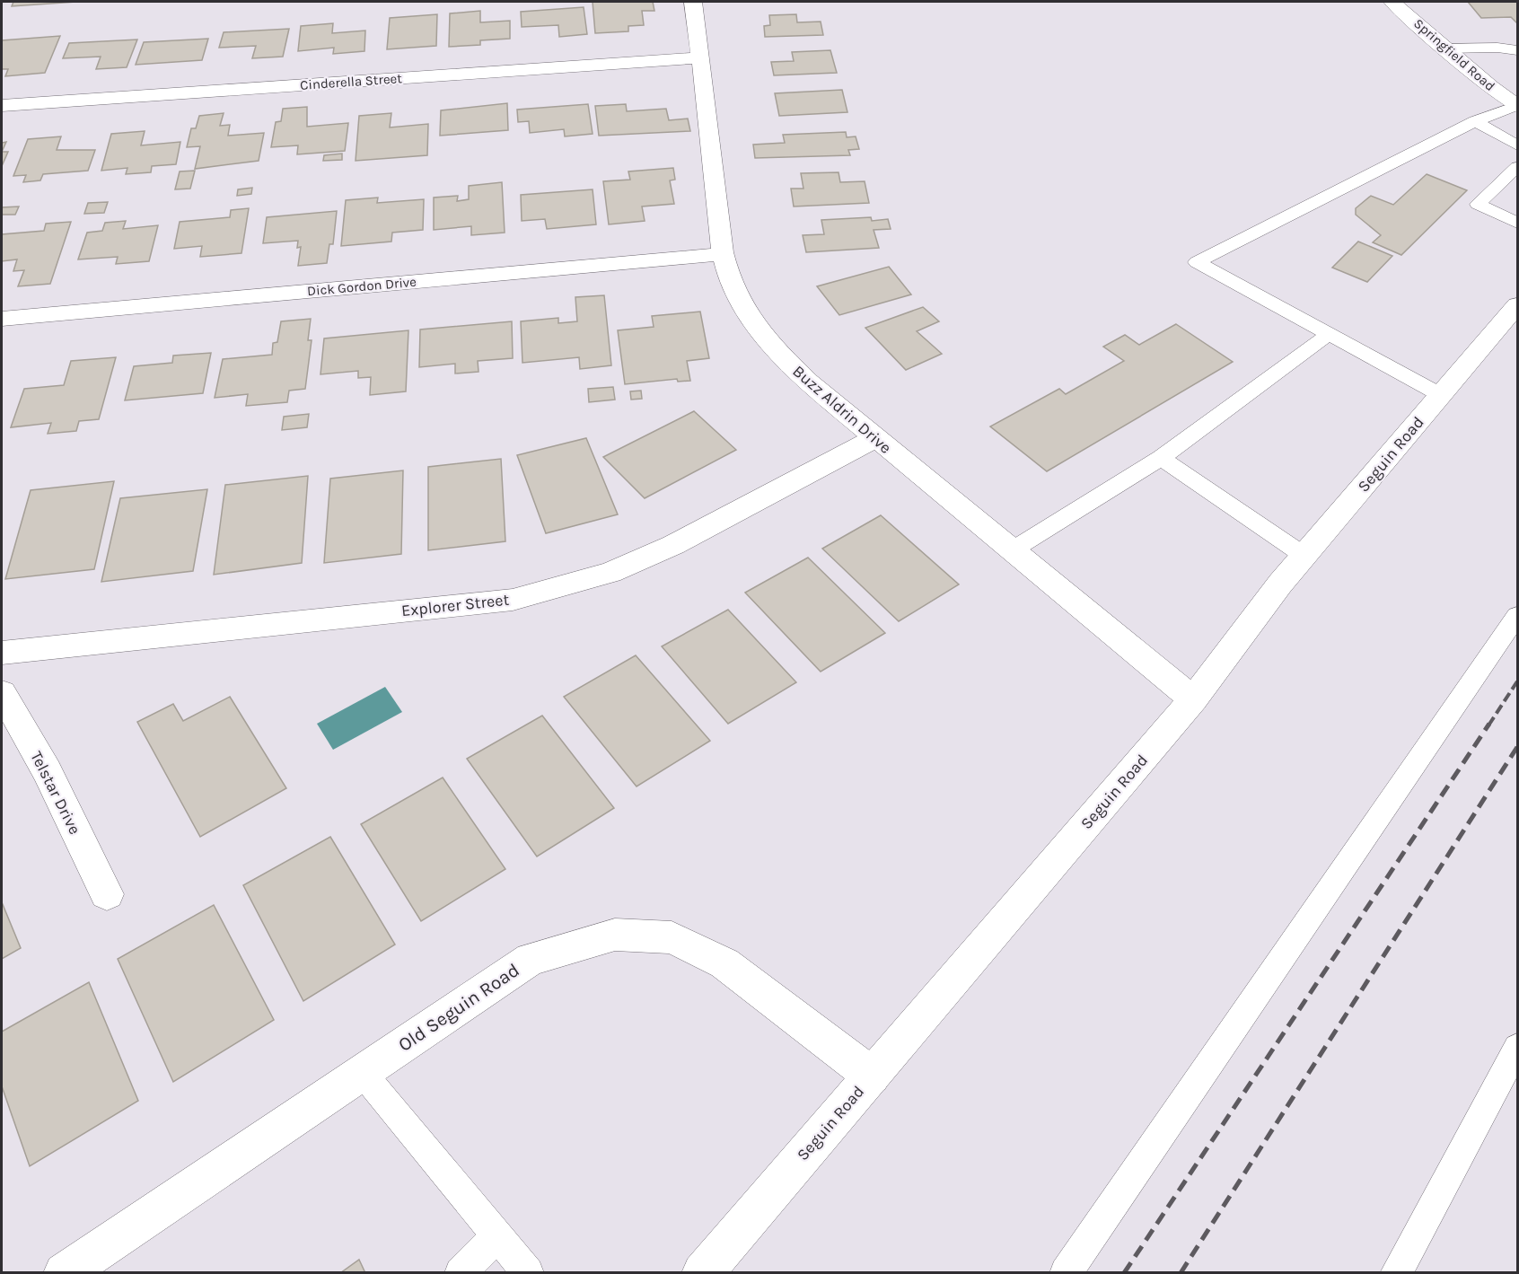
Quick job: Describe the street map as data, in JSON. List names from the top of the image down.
{
  "streets": {
    "street": [
      "Springfield Road",
      "Cinderella Street",
      "Dick Gordon Drive",
      "Buzz Aldrin Drive",
      "Seguin Road",
      "Explorer Street",
      "Telstar Drive",
      "Old Seguin Road"
    ]
  },
  "crossings": [
    ["Cinderella Street", "Buzz Aldrin Drive"],
    ["Dick Gordon Drive", "Buzz Aldrin Drive"],
    ["Buzz Aldrin Drive", "Seguin Road"],
    ["Buzz Aldrin Drive", "Explorer Street"],
    ["Seguin Road", "Old Seguin Road"]
  ]
}
